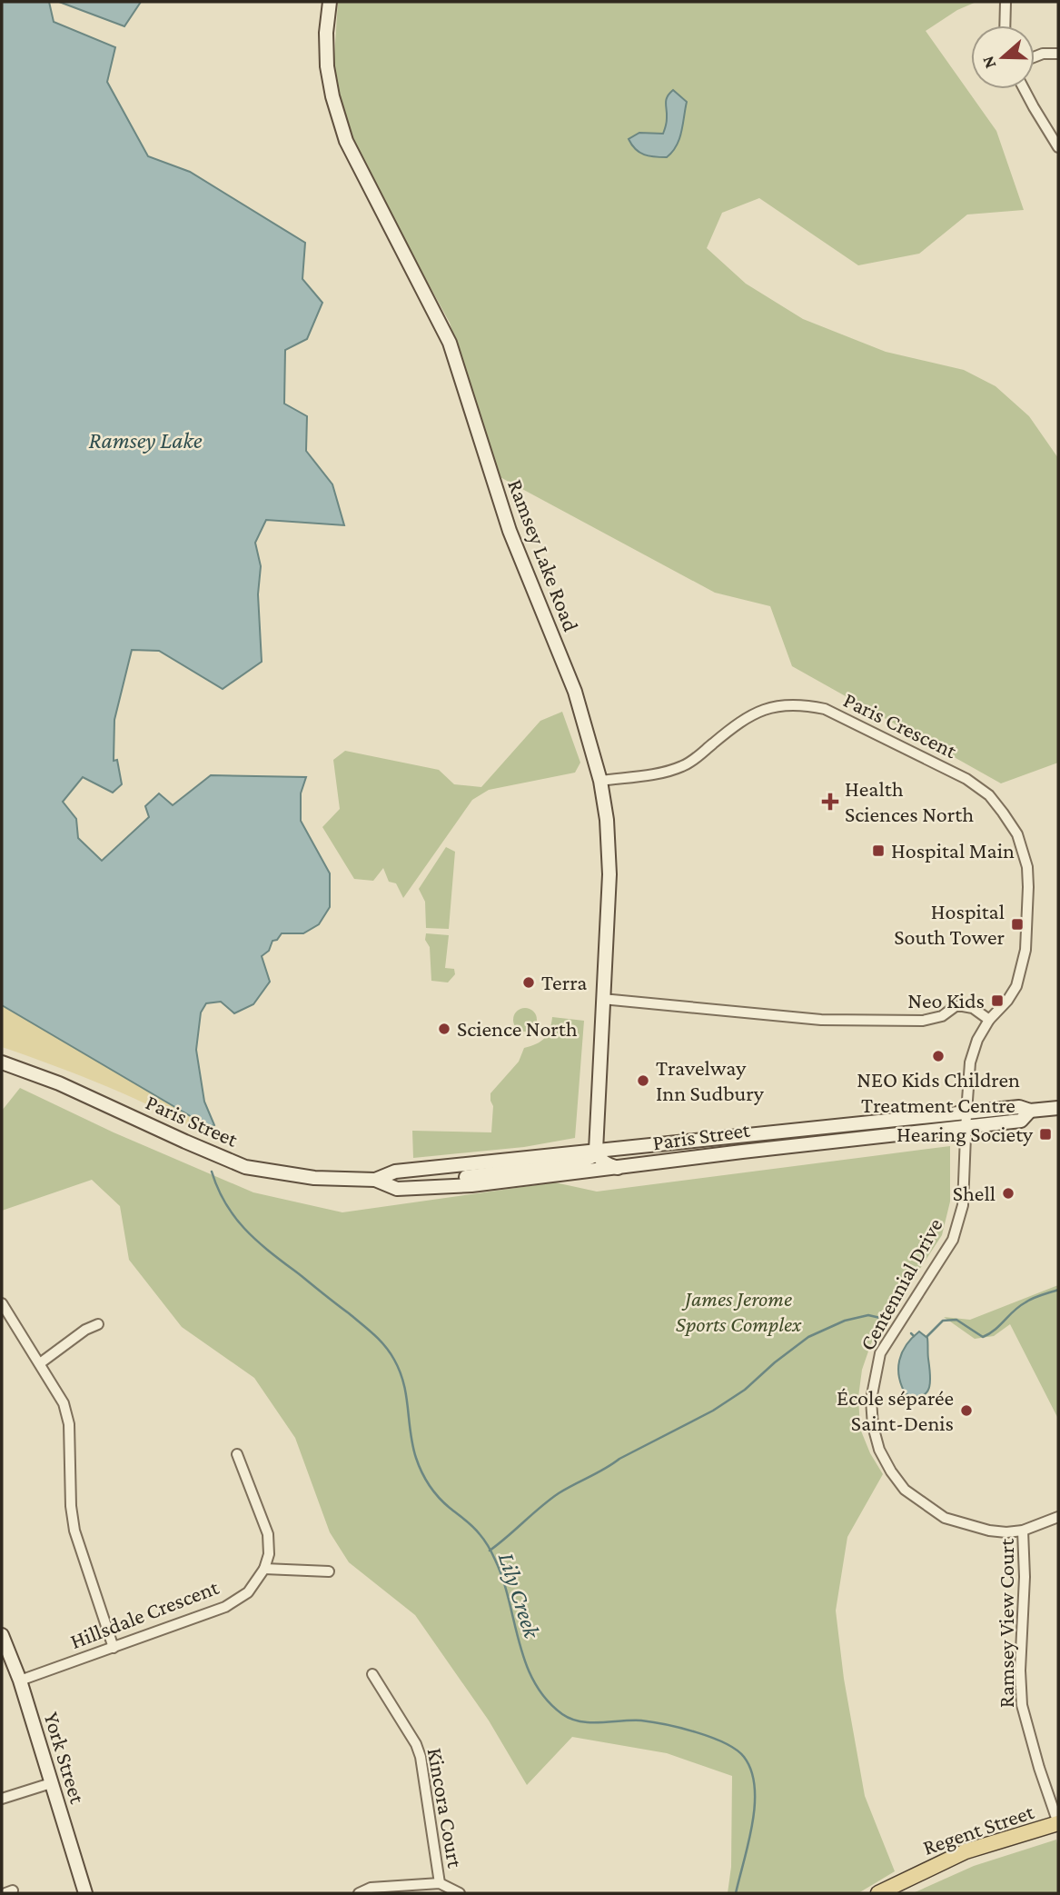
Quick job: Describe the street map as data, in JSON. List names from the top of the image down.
{
  "streets": {
    "main road": [
      "Ramsey Lake Road",
      "Paris Street",
      "York Street",
      "Regent Street"
    ],
    "street": [
      "Paris Crescent",
      "Centennial Drive",
      "Hillsdale Crescent",
      "Ramsey View Court",
      "Kincora Court"
    ]
  },
  "crossings": [
    ["Ramsey Lake Road", "Paris Crescent"],
    ["Ramsey Lake Road", "Paris Street"],
    ["Paris Crescent", "Paris Street"],
    ["Paris Crescent", "Centennial Drive"],
    ["Paris Street", "Centennial Drive"],
    ["Centennial Drive", "Ramsey View Court"],
    ["Hillsdale Crescent", "York Street"],
    ["Ramsey View Court", "Regent Street"]
  ],
  "water": ["Ramsey Lake", "Lily Creek"],
  "parks": ["James Jerome Sports Complex"],
  "places": {
    "health": ["Health Sciences North"],
    "transit": [
      "Hospital Main",
      "Hospital South Tower",
      "Neo Kids",
      "Hearing Society"
    ],
    "other": [
      "Terra",
      "Science North",
      "NEO Kids Children Treatment Centre",
      "Travelway Inn Sudbury",
      "Shell",
      "École séparée Saint-Denis"
    ]
  },
  "north": "left"
}
